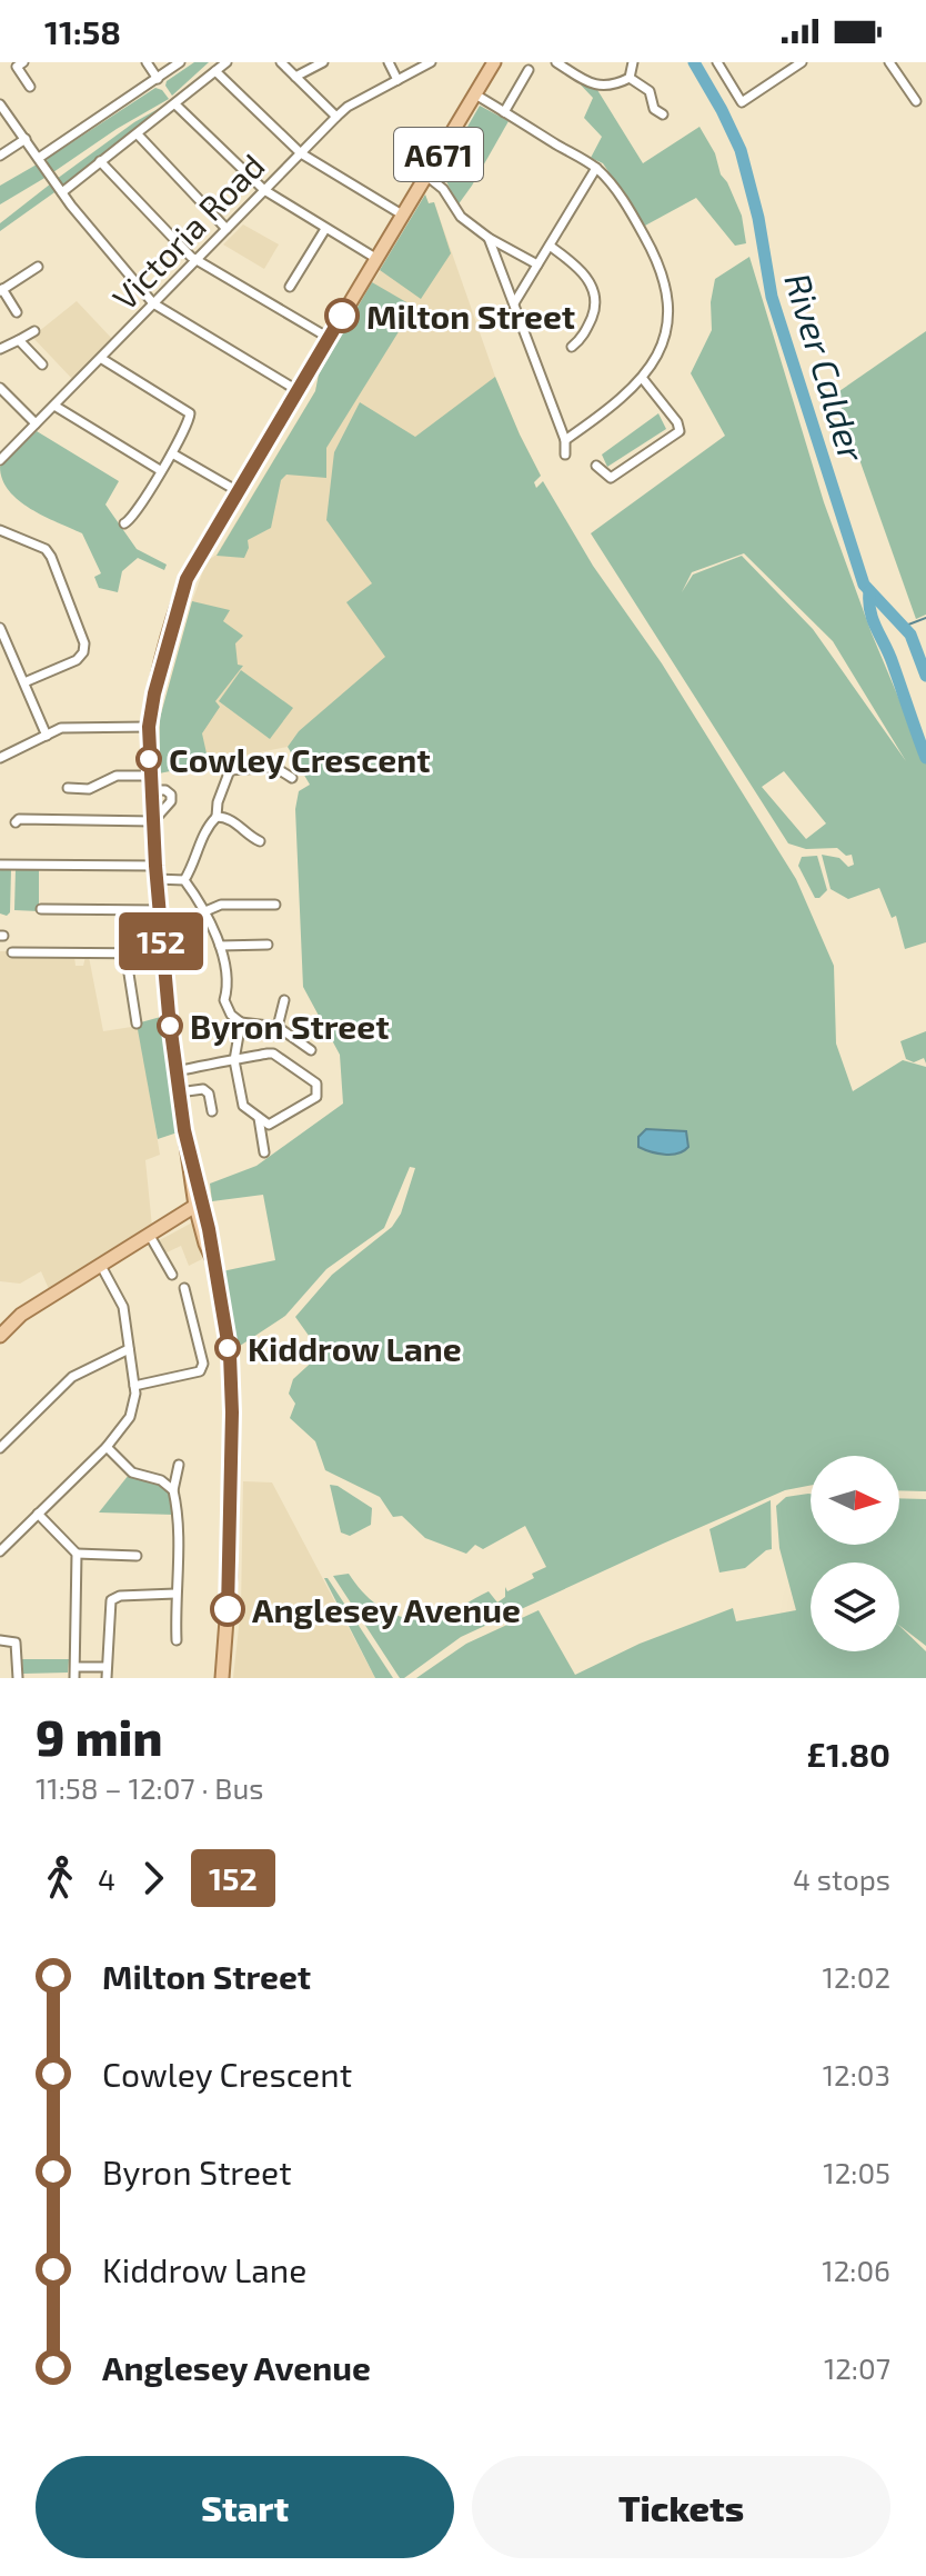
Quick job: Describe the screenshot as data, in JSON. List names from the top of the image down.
{
  "streets": {
    "main road": ["A671"],
    "street": ["Victoria Road"]
  },
  "water": ["River Calder"],
  "places": [
    "Milton Street",
    "Cowley Crescent",
    "Byron Street",
    "Kiddrow Lane",
    "Anglesey Avenue"
  ],
  "lines": ["bus line 152"],
  "north": "right",
  "page": {
    "status": "11:58",
    "on_map": "152",
    "heading": ["9 min", "11:58 – 12:07 · Bus", "£1.80"],
    "legs": ["4", "152", "4 stops"],
    "list": [
      {
        "name": "Milton Street",
        "value": "12:02"
      },
      {
        "name": "Cowley Crescent",
        "value": "12:03"
      },
      {
        "name": "Byron Street",
        "value": "12:05"
      },
      {
        "name": "Kiddrow Lane",
        "value": "12:06"
      },
      {
        "name": "Anglesey Avenue",
        "value": "12:07"
      }
    ],
    "buttons": ["Start", "Tickets"]
  }
}
